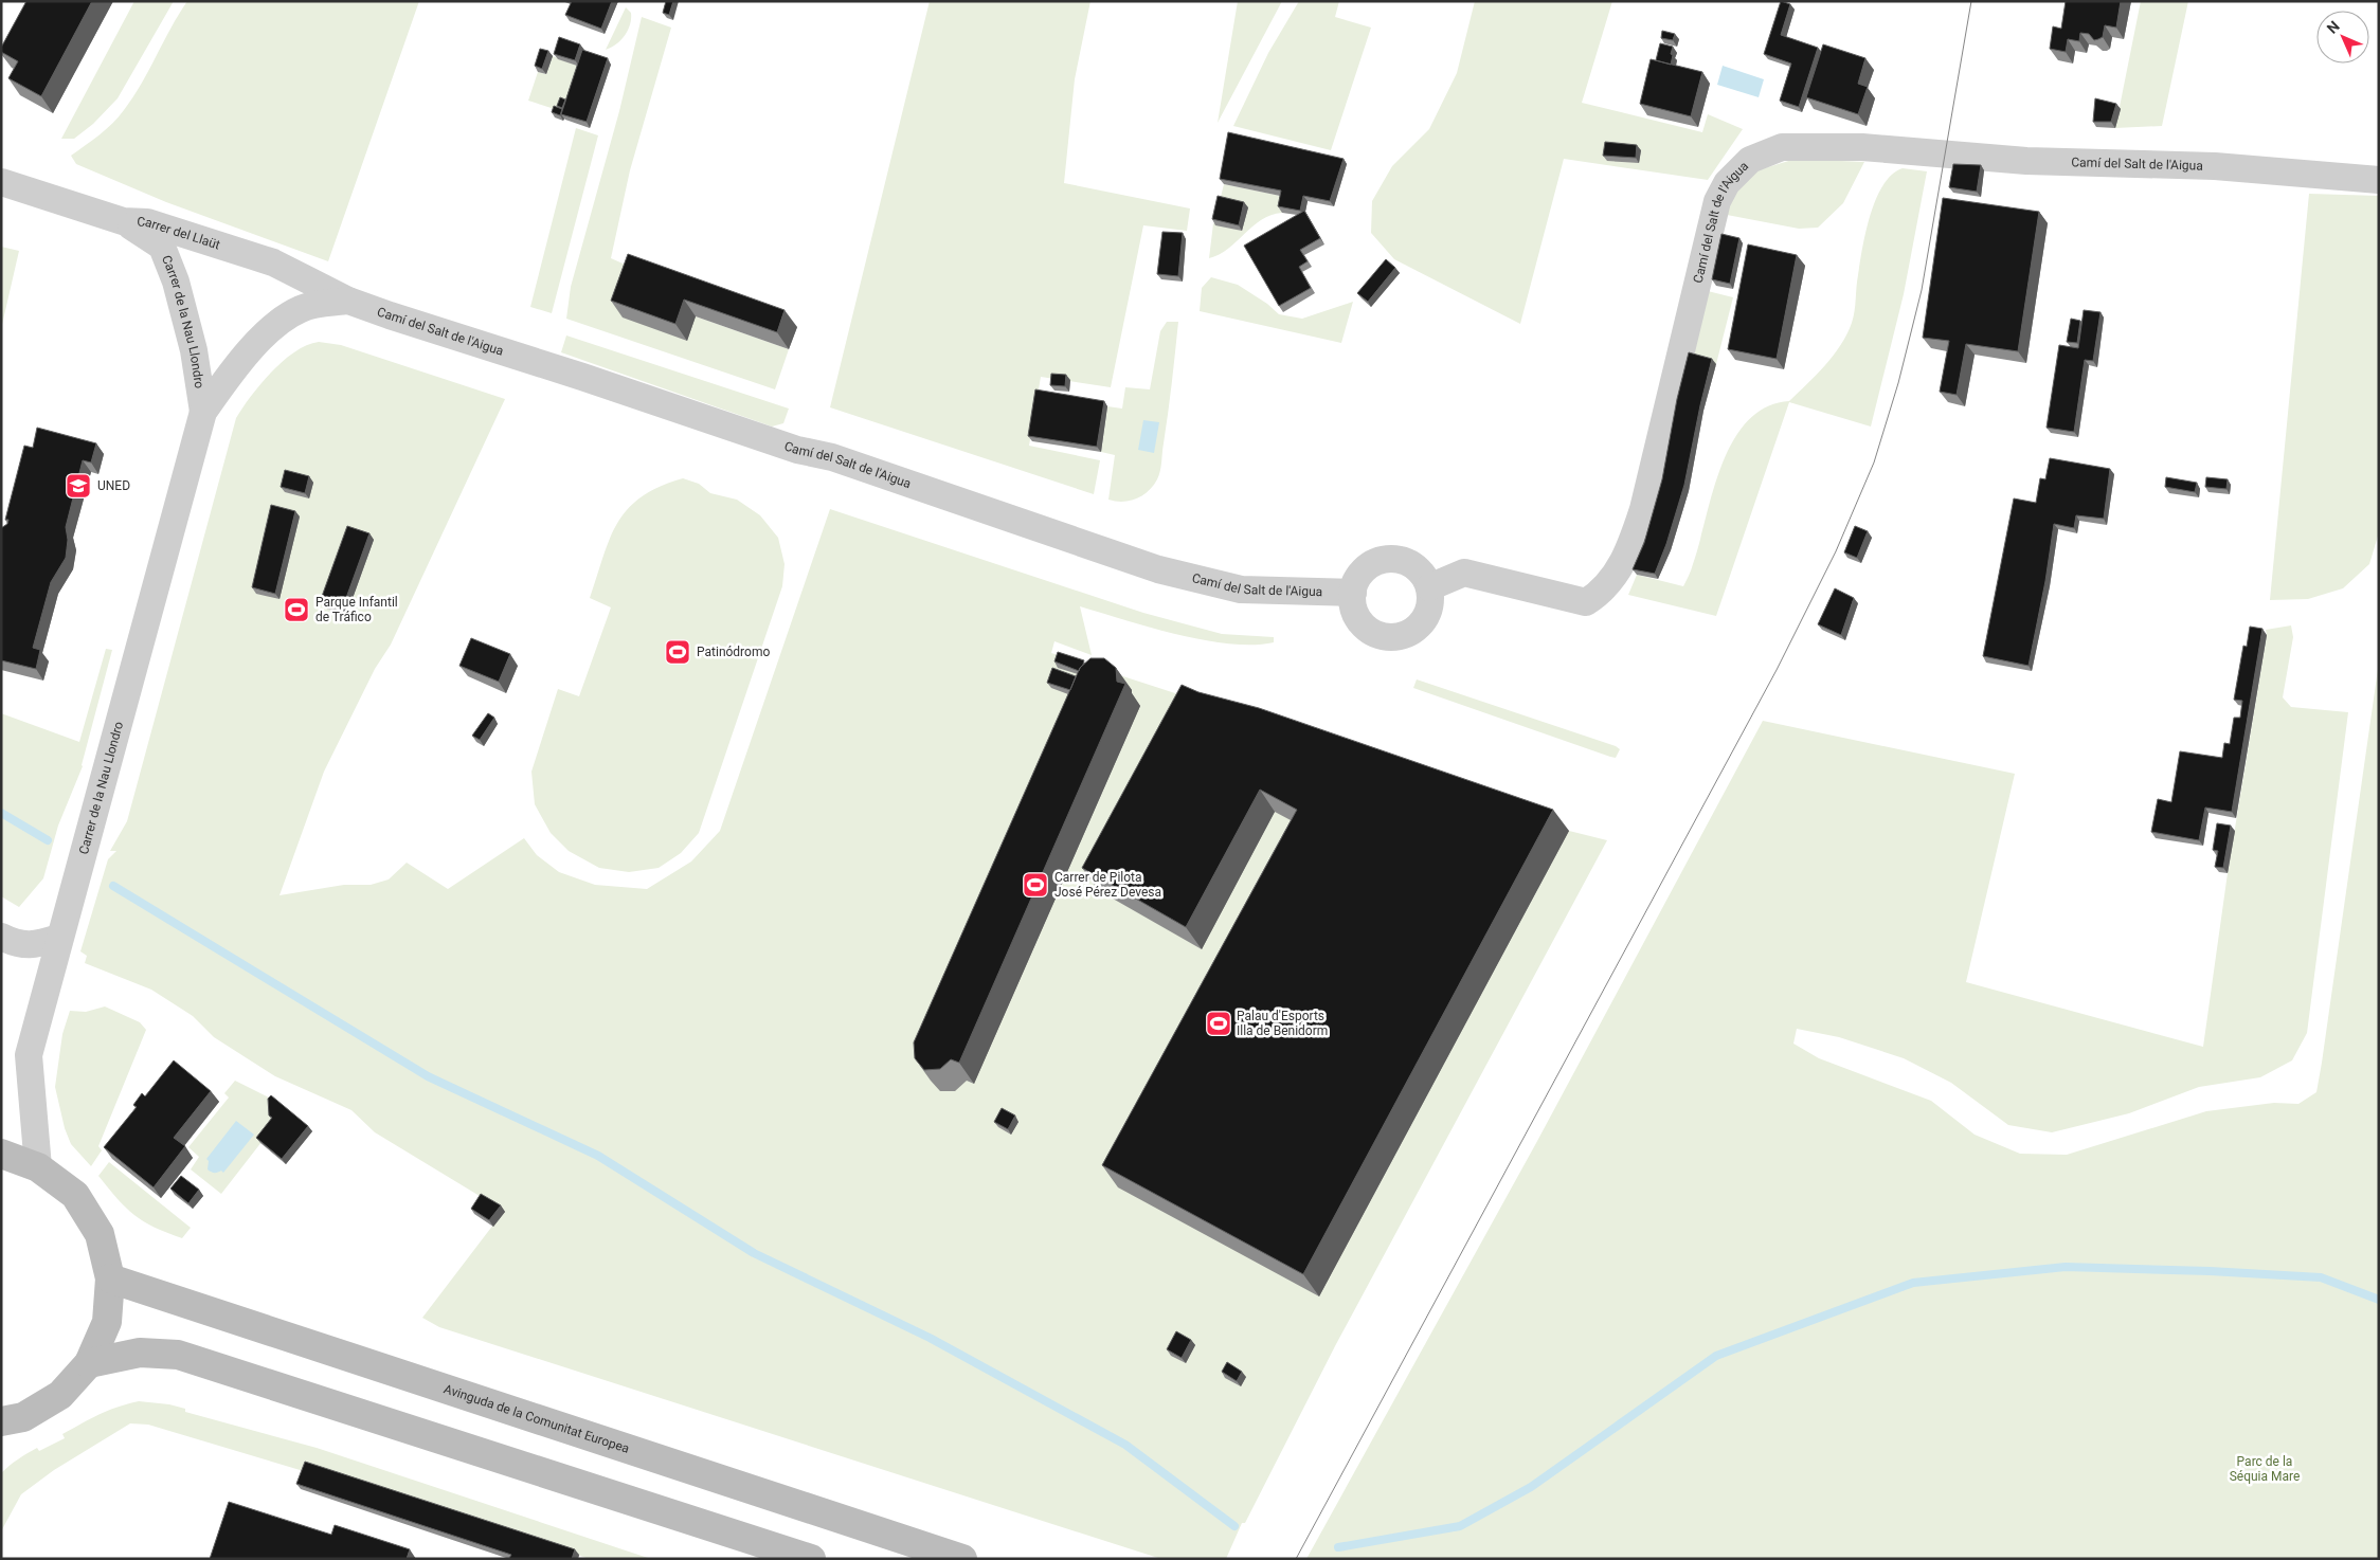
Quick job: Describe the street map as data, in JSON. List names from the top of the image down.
{
  "streets": {
    "main road": ["Avinguda de la Comunitat Europea"],
    "street": ["Camí del Salt de l'Aigua", "Carrer del Llaüt", "Carrer de la Nau Llondro"]
  },
  "crossings": [
    ["Camí del Salt de l'Aigua", "Carrer del Llaüt"],
    ["Camí del Salt de l'Aigua", "Carrer de la Nau Llondro"],
    ["Carrer del Llaüt", "Carrer de la Nau Llondro"]
  ],
  "parks": ["Parc de la Séquia Mare"],
  "places": {
    "school or university": ["UNED"],
    "sports": [
      "Parque Infantil de Tráfico",
      "Patinódromo",
      "Carrer de Pilota José Pérez Devesa",
      "Palau d'Esports Illa de Benidorm"
    ]
  },
  "north": "top left"
}
